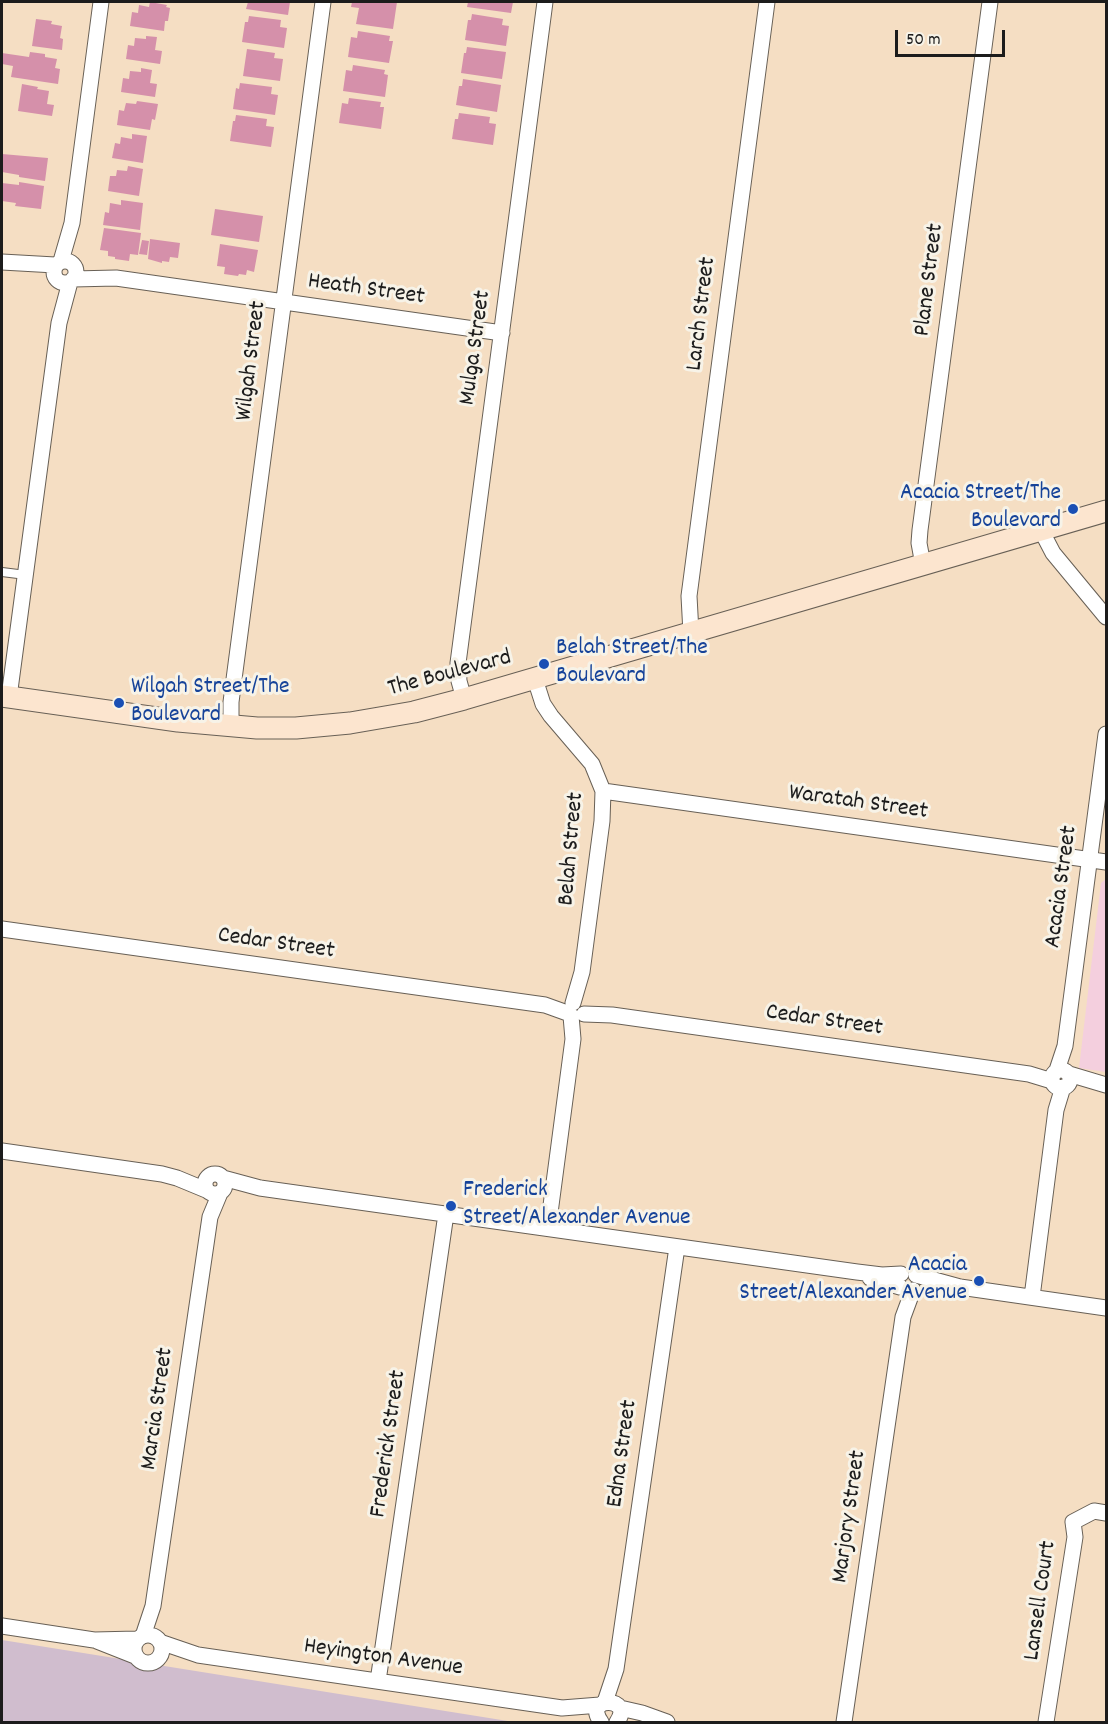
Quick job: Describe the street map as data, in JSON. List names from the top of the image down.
{
  "streets": {
    "street": [
      "Plane Street",
      "Heath Street",
      "Larch Street",
      "Mulga Street",
      "Wilgah Street",
      "The Boulevard",
      "Waratah Street",
      "Belah Street",
      "Acacia Street",
      "Cedar Street",
      "Marcia Street",
      "Frederick Street",
      "Edna Street",
      "Marjory Street",
      "Lansell Court",
      "Heyington Avenue"
    ]
  },
  "crossings": [
    ["Plane Street", "The Boulevard"],
    ["Heath Street", "Mulga Street"],
    ["Heath Street", "Wilgah Street"],
    ["Larch Street", "The Boulevard"],
    ["Mulga Street", "The Boulevard"],
    ["Wilgah Street", "The Boulevard"],
    ["The Boulevard", "Belah Street"],
    ["Waratah Street", "Belah Street"],
    ["Waratah Street", "Acacia Street"],
    ["Belah Street", "Cedar Street"],
    ["Acacia Street", "Cedar Street"],
    ["Marcia Street", "Heyington Avenue"],
    ["Frederick Street", "Heyington Avenue"],
    ["Edna Street", "Heyington Avenue"]
  ],
  "places": [
    "Acacia Street/The Boulevard",
    "Belah Street/The Boulevard",
    "Wilgah Street/The Boulevard",
    "Frederick Street/Alexander Avenue",
    "Acacia Street/Alexander Avenue"
  ],
  "scale_bar": "50 m"
}
